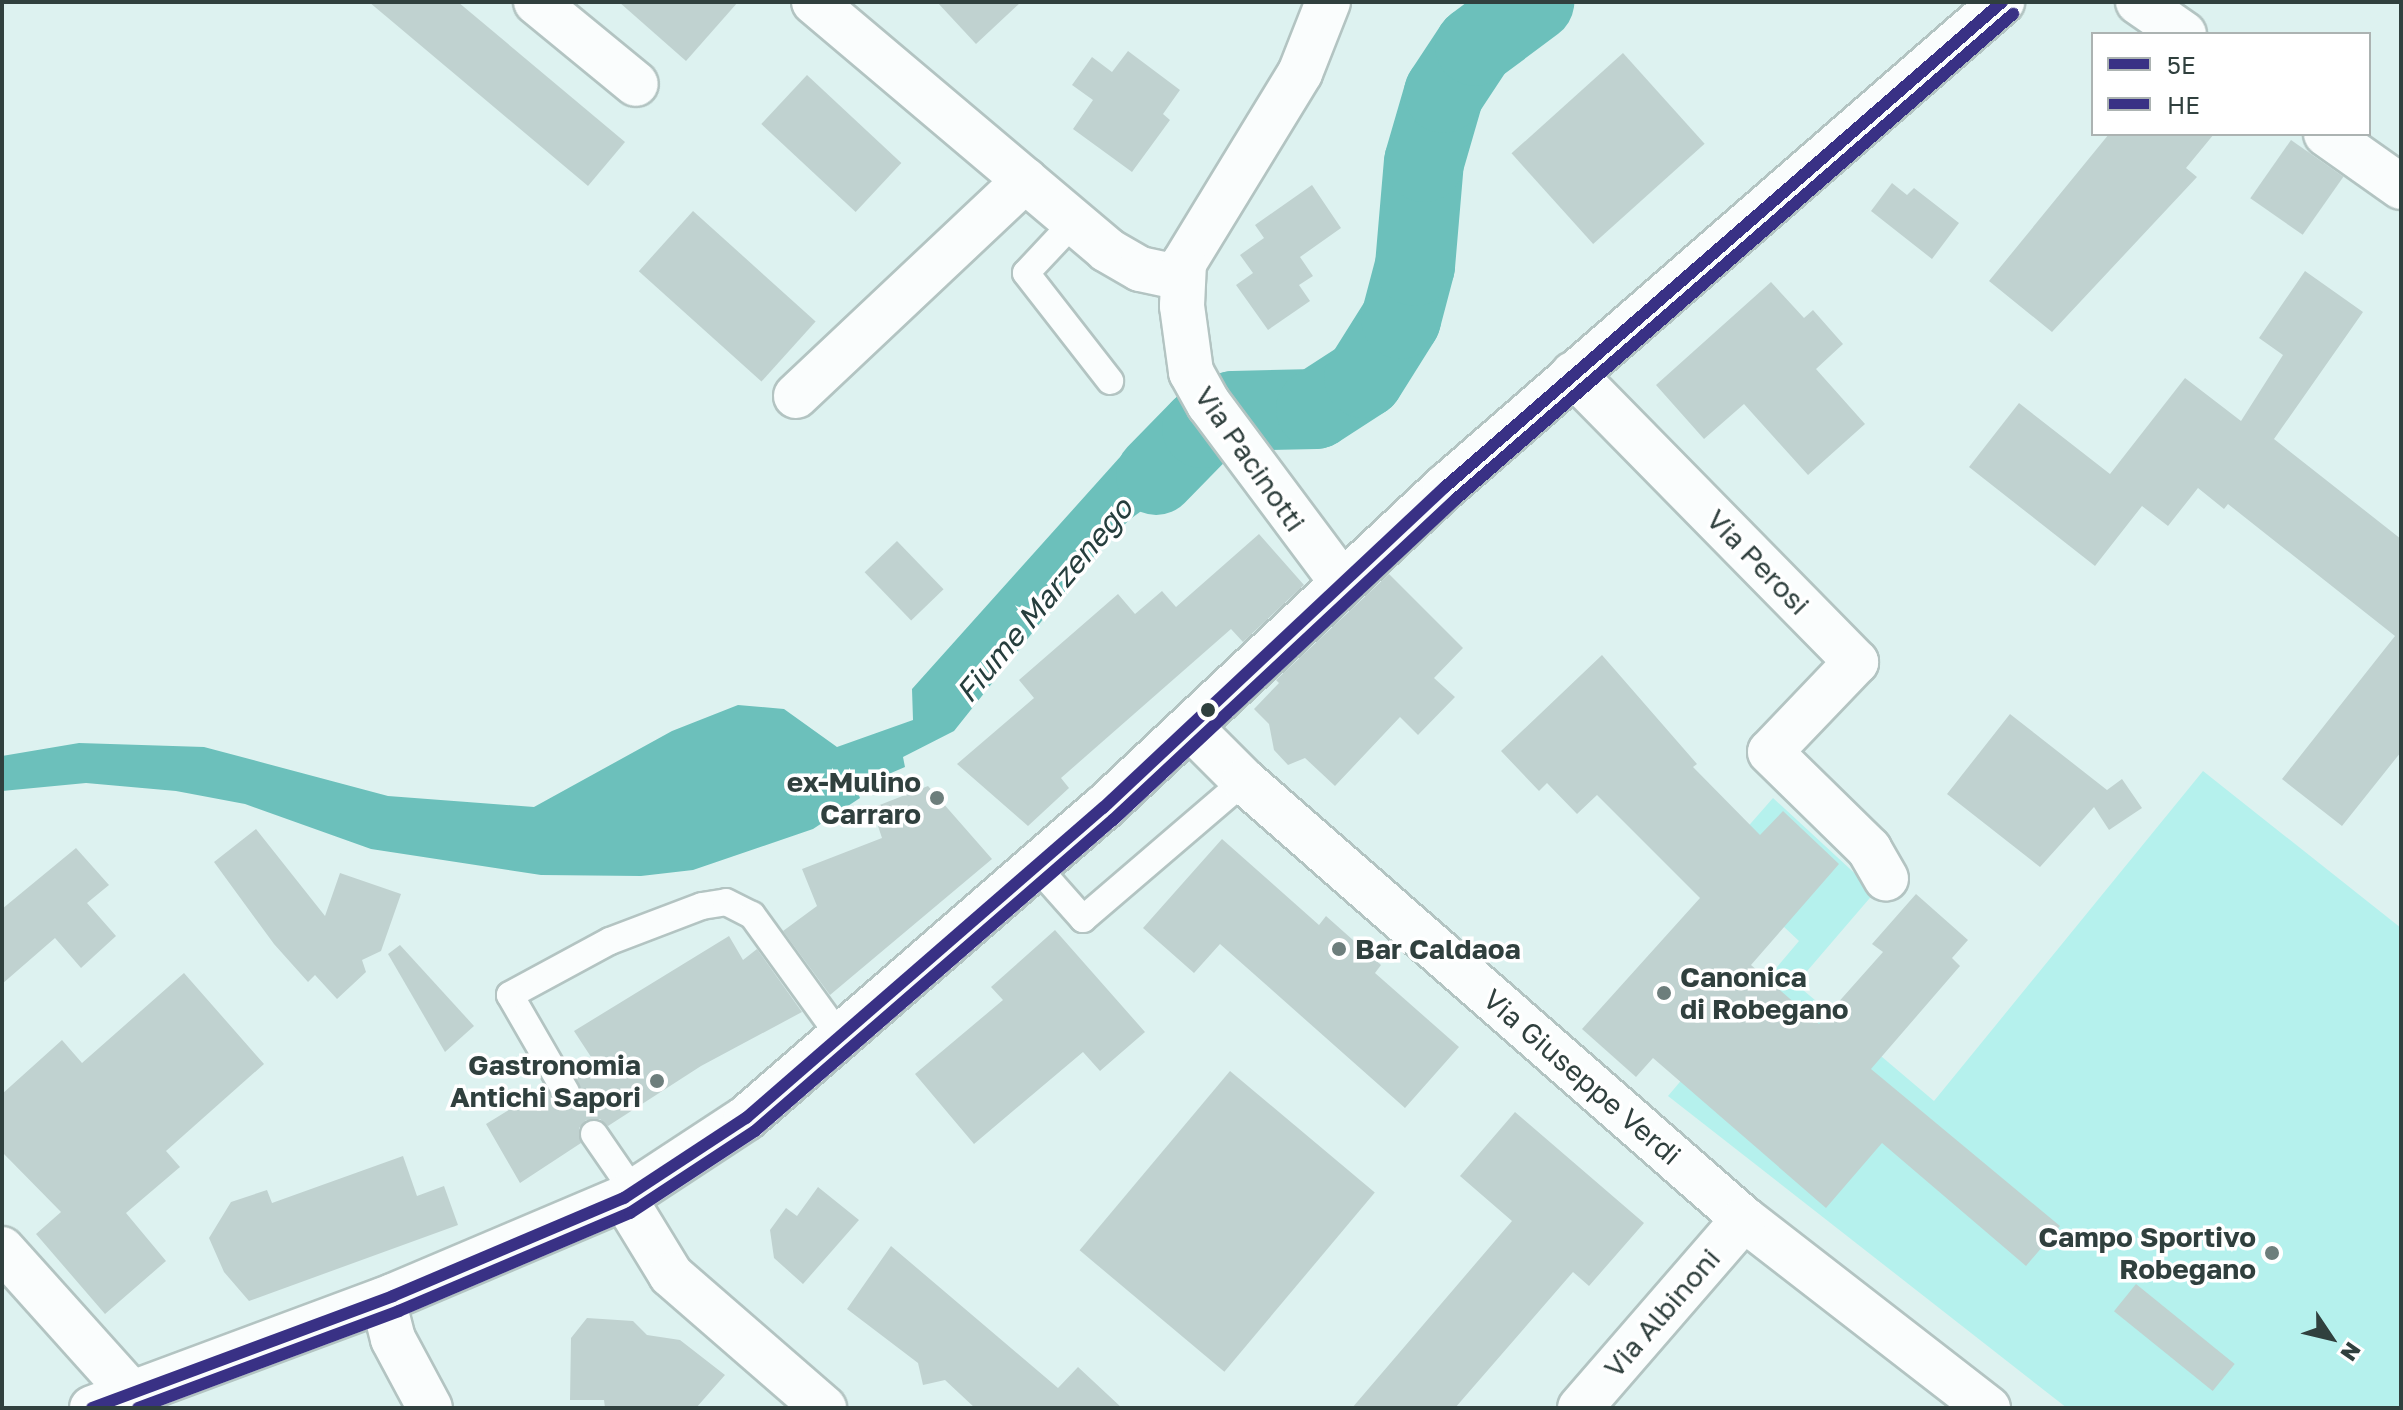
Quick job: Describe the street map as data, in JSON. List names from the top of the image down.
{
  "streets": {
    "street": [
      "Via Pacinotti",
      "Via Perosi",
      "Via Giuseppe Verdi",
      "Via Albinoni"
    ]
  },
  "crossings": [
    ["Via Giuseppe Verdi", "Via Albinoni"]
  ],
  "water": ["Fiume Marzenego"],
  "places": [
    "ex-Mulino Carraro",
    "Bar Caldaoa",
    "Canonica di Robegano",
    "Gastronomia Antichi Sapori",
    "Campo Sportivo Robegano"
  ],
  "lines": ["transit line 5E", "transit line HE"],
  "legend": ["5E", "HE"],
  "north": "bottom right"
}
